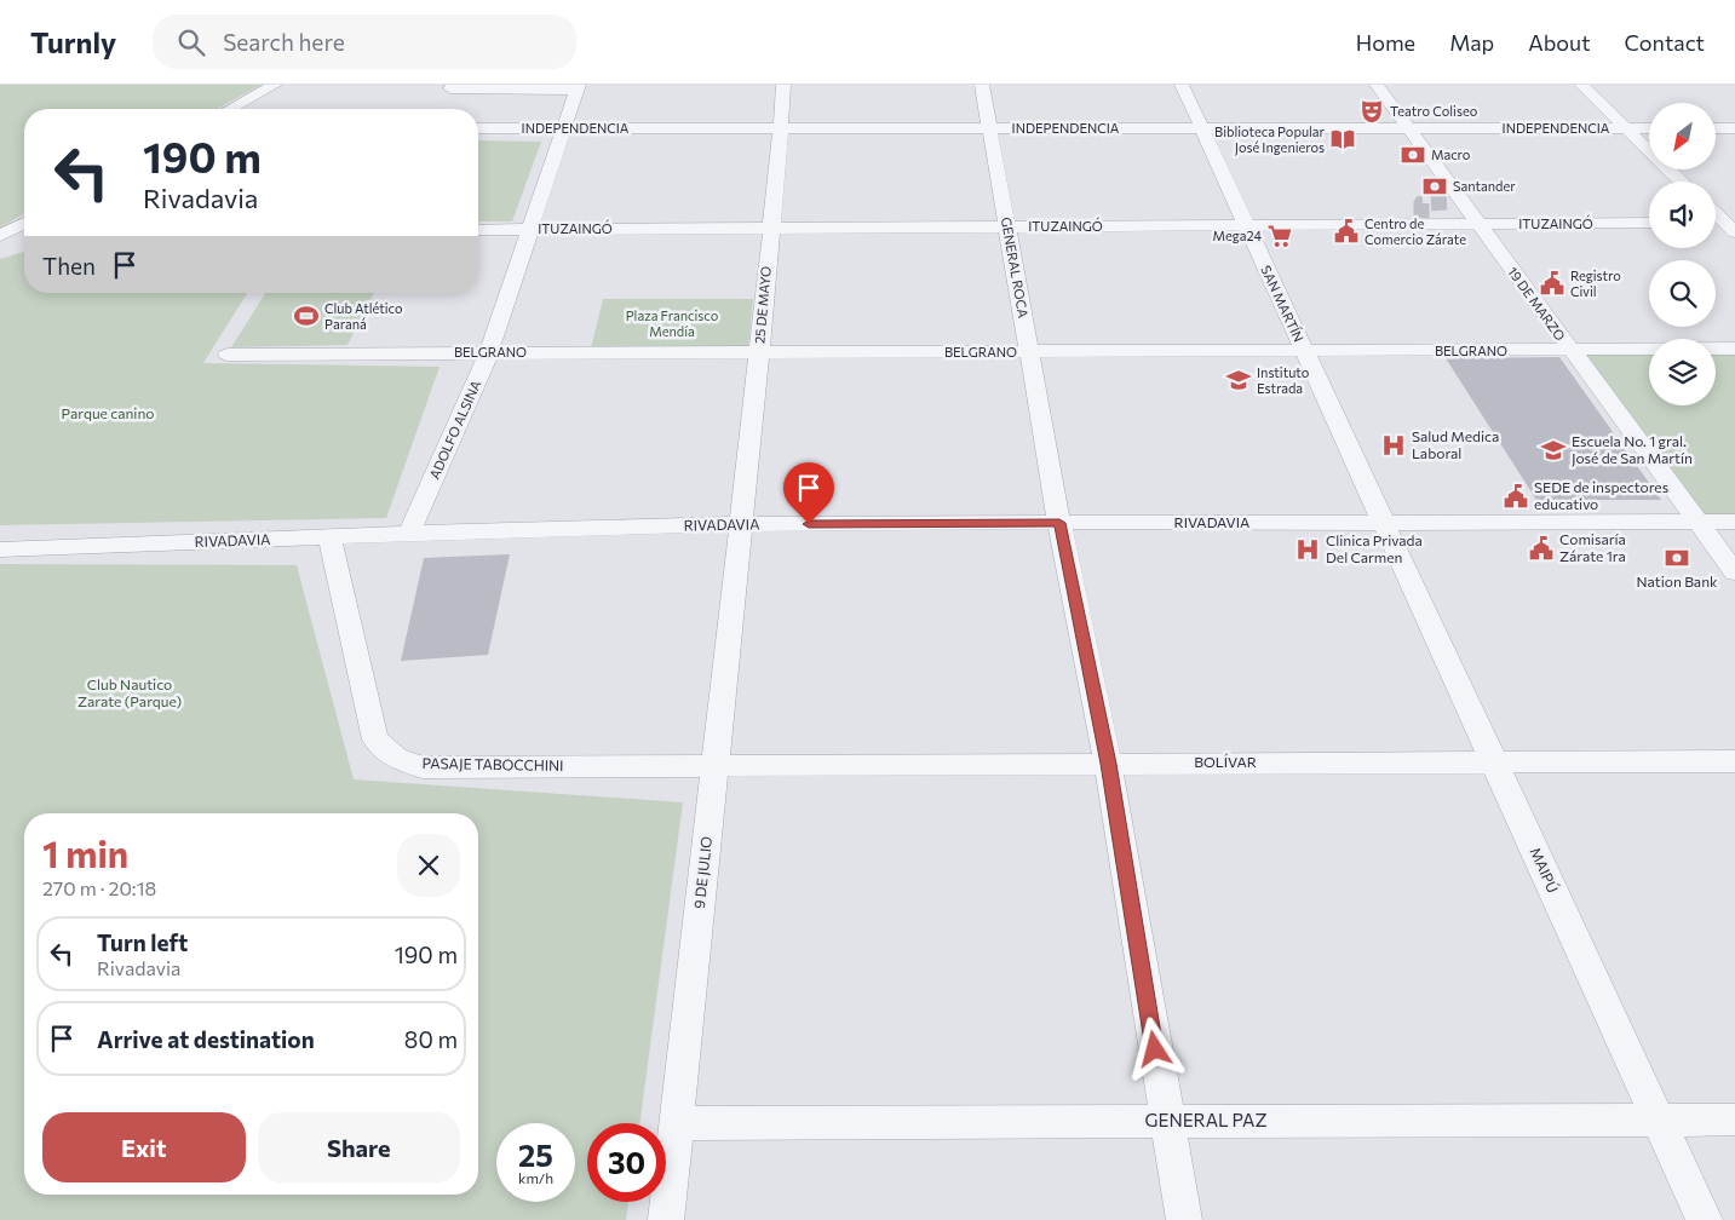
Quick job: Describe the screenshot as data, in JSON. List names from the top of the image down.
{
  "streets": {
    "street": [
      "INDEPENDENCIA",
      "ITUZAINGÓ",
      "GENERAL ROCA",
      "SAN MARTÍN",
      "19 DE MARZO",
      "25 DE MAYO",
      "BELGRANO",
      "ADOLFO ALSINA",
      "RIVADAVIA",
      "BOLÍVAR",
      "PASAJE TABOCCHINI",
      "MAIPÚ",
      "9 DE JULIO",
      "GENERAL PAZ"
    ]
  },
  "crossings": [
    ["INDEPENDENCIA", "GENERAL ROCA"],
    ["INDEPENDENCIA", "SAN MARTÍN"],
    ["INDEPENDENCIA", "19 DE MARZO"],
    ["INDEPENDENCIA", "25 DE MAYO"],
    ["INDEPENDENCIA", "ADOLFO ALSINA"],
    ["ITUZAINGÓ", "GENERAL ROCA"],
    ["ITUZAINGÓ", "SAN MARTÍN"],
    ["ITUZAINGÓ", "19 DE MARZO"],
    ["ITUZAINGÓ", "25 DE MAYO"],
    ["ITUZAINGÓ", "ADOLFO ALSINA"],
    ["GENERAL ROCA", "BELGRANO"],
    ["GENERAL ROCA", "RIVADAVIA"],
    ["GENERAL ROCA", "BOLÍVAR"],
    ["GENERAL ROCA", "GENERAL PAZ"],
    ["SAN MARTÍN", "BELGRANO"],
    ["SAN MARTÍN", "RIVADAVIA"],
    ["SAN MARTÍN", "MAIPÚ"],
    ["19 DE MARZO", "BELGRANO"],
    ["19 DE MARZO", "RIVADAVIA"],
    ["25 DE MAYO", "BELGRANO"],
    ["25 DE MAYO", "RIVADAVIA"],
    ["25 DE MAYO", "9 DE JULIO"],
    ["BELGRANO", "ADOLFO ALSINA"],
    ["ADOLFO ALSINA", "RIVADAVIA"],
    ["RIVADAVIA", "PASAJE TABOCCHINI"],
    ["RIVADAVIA", "MAIPÚ"],
    ["RIVADAVIA", "9 DE JULIO"],
    ["BOLÍVAR", "PASAJE TABOCCHINI"],
    ["BOLÍVAR", "MAIPÚ"],
    ["BOLÍVAR", "9 DE JULIO"],
    ["PASAJE TABOCCHINI", "9 DE JULIO"],
    ["MAIPÚ", "GENERAL PAZ"],
    ["9 DE JULIO", "GENERAL PAZ"]
  ],
  "parks": ["Plaza Francisco Mendía", "Parque canino", "Club Nautico Zarate (Parque)"],
  "places": {
    "theatre": ["Teatro Coliseo"],
    "library": ["Biblioteca Popular José Ingenieros"],
    "bank": ["Macro", "Santander", "Nation Bank"],
    "public building": [
      "Centro de Comercio Zárate",
      "Registro Civil",
      "SEDE de inspectores educativo",
      "Comisaría Zárate 1ra"
    ],
    "supermarket": ["Mega24"],
    "sports": ["Club Atlético Paraná"],
    "school or university": ["Instituto Estrada", "Escuela No. 1 gral. José de San Martín"],
    "hospital": ["Salud Medica Laboral", "Clinica Privada Del Carmen"]
  },
  "north": "bottom left",
  "page": {
    "header": "Turnly",
    "search": "Search here",
    "nav": [
      "Home",
      "Map",
      "About",
      "Contact"
    ],
    "turn": ["190 m", "Rivadavia"],
    "then": "Then",
    "heading": ["1 min", "270 m · 20:18"],
    "list": [
      {
        "name": "Turn left",
        "note": "Rivadavia",
        "value": "190 m"
      },
      {
        "name": "Arrive at destination",
        "value": "80 m"
      }
    ],
    "buttons": ["Exit", "Share"],
    "speed": "25 km/h",
    "limit": "30"
  }
}
